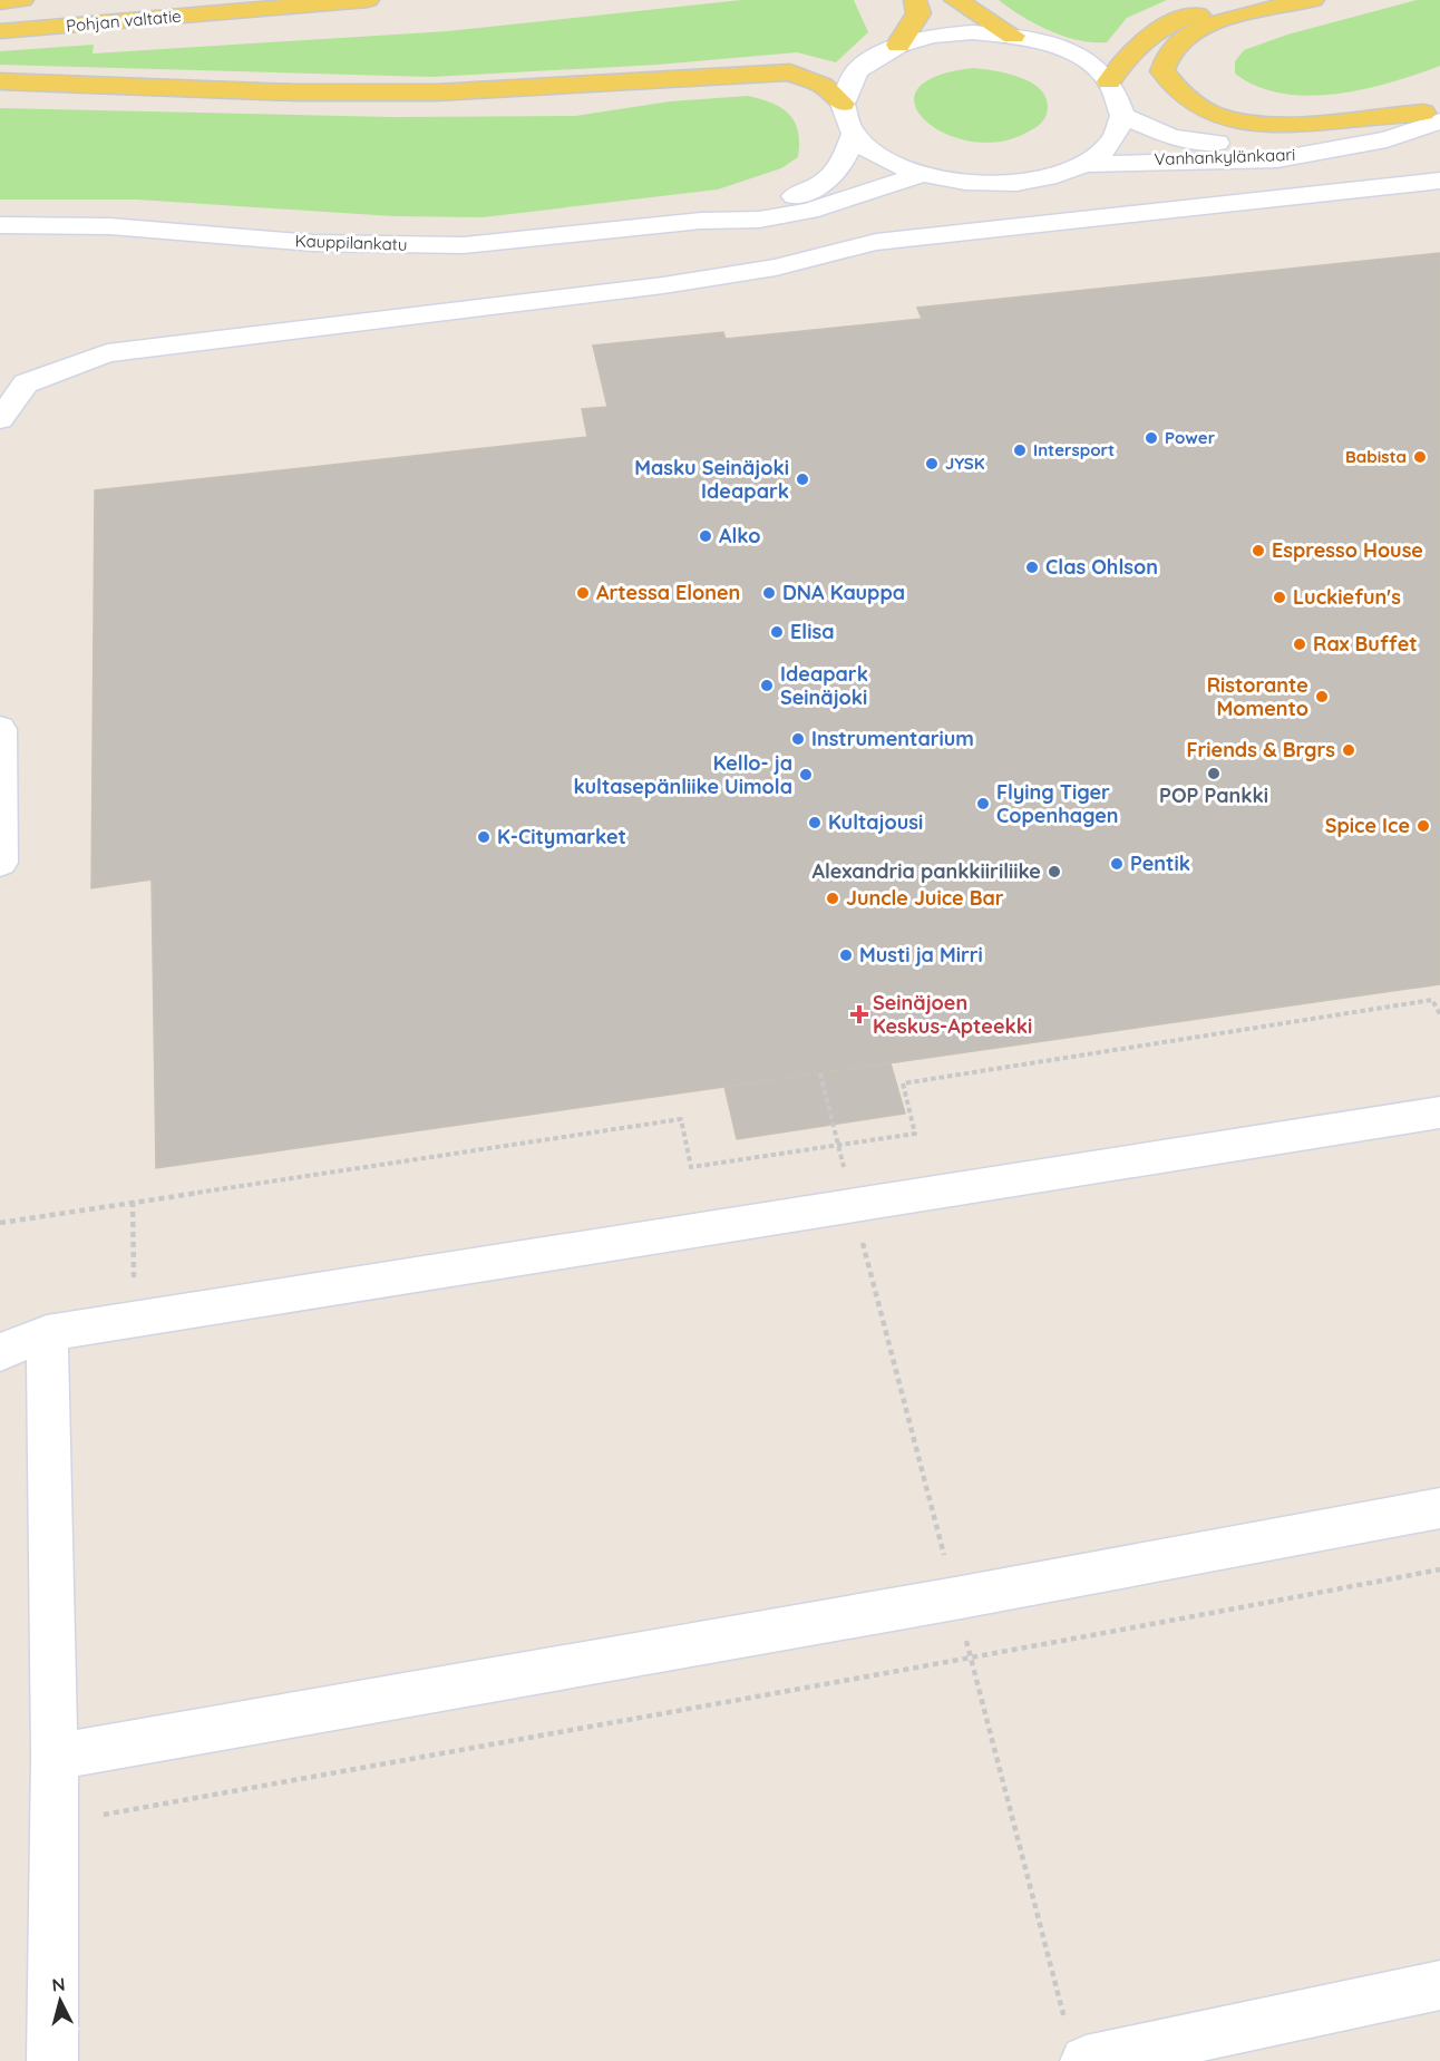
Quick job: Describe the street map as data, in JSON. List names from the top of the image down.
{
  "streets": {
    "main road": ["Pohjan valtatie"],
    "street": ["Vanhankylänkaari", "Kauppilankatu"]
  },
  "places": {
    "other": [
      "Power",
      "Intersport",
      "Babista",
      "JYSK",
      "Masku Seinäjoki Ideapark",
      "Alko",
      "Espresso House",
      "Clas Ohlson",
      "Artessa Elonen",
      "DNA Kauppa",
      "Luckiefun's",
      "Elisa",
      "Rax Buffet",
      "Ideapark Seinäjoki",
      "Ristorante Momento",
      "Instrumentarium",
      "Friends & Brgrs",
      "POP Pankki",
      "Kello- ja kultasepänliike Uimola",
      "Flying Tiger Copenhagen",
      "Kultajousi",
      "Spice Ice",
      "K-Citymarket",
      "Pentik",
      "Alexandria pankkiiriliike",
      "Juncle Juice Bar",
      "Musti ja Mirri"
    ],
    "health": ["Seinäjoen Keskus-Apteekki"]
  },
  "north": "top"
}
